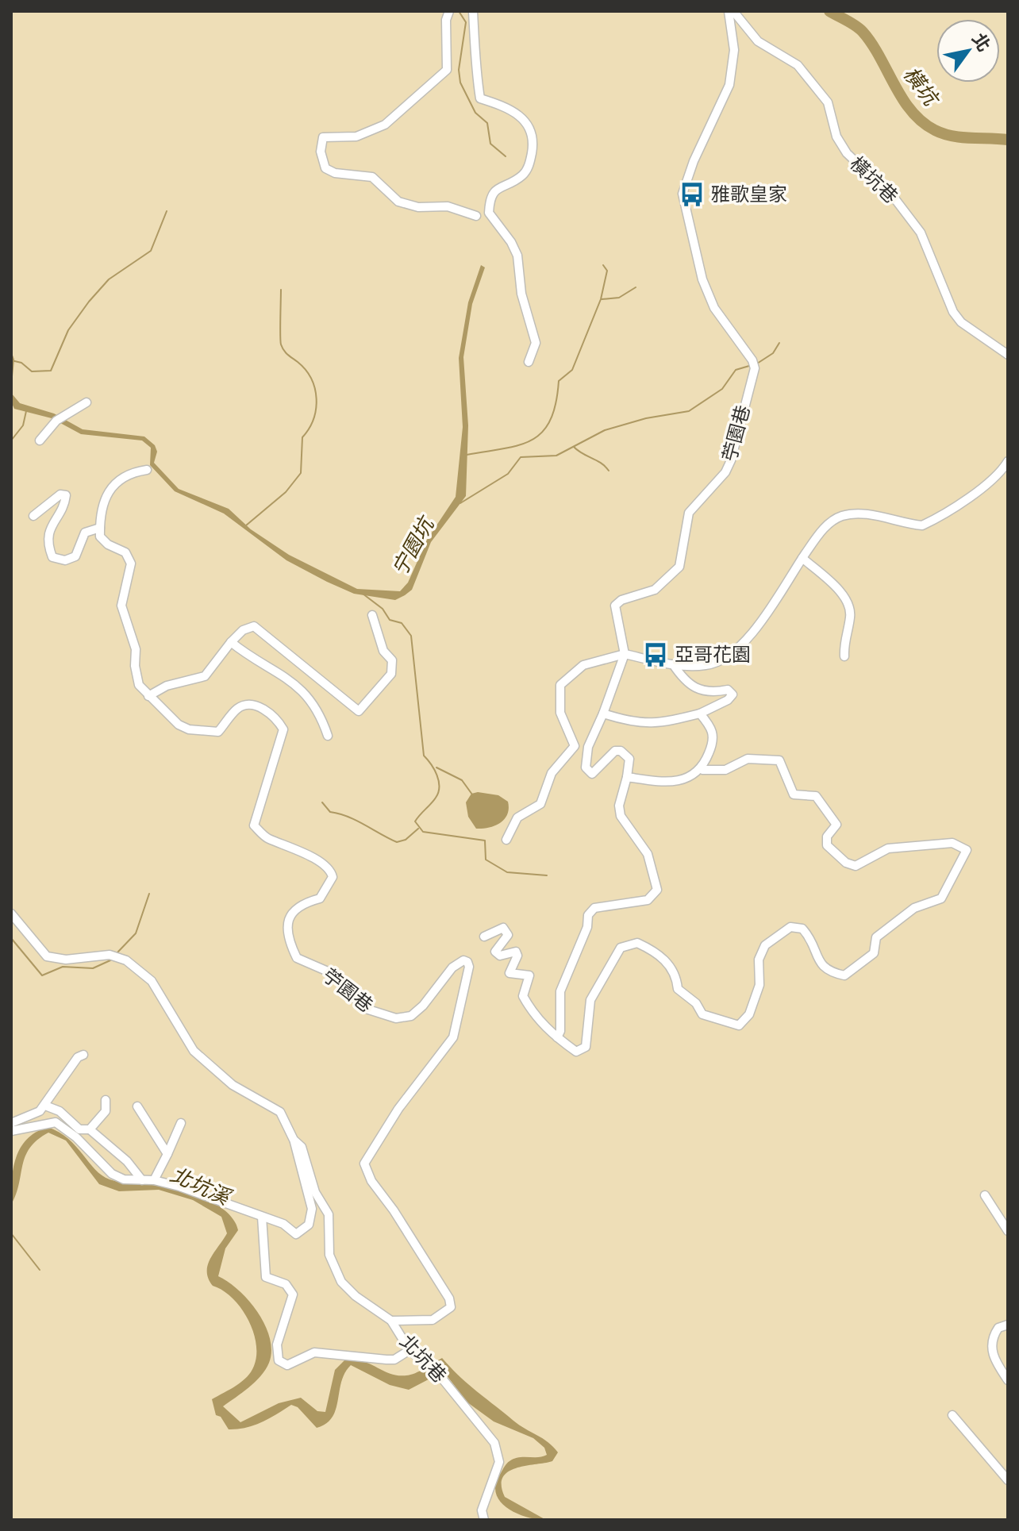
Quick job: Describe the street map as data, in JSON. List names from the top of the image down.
{
  "streets": {
    "street": ["橫坑巷", "苧園巷", "北坑巷"]
  },
  "crossings": [
    ["橫坑巷", "苧園巷"],
    ["苧園巷", "北坑巷"]
  ],
  "water": ["橫坑", "宁園坑", "北坑溪"],
  "places": {
    "bus stop": ["雅歌皇家", "亞哥花園"]
  },
  "north": "top right"
}
